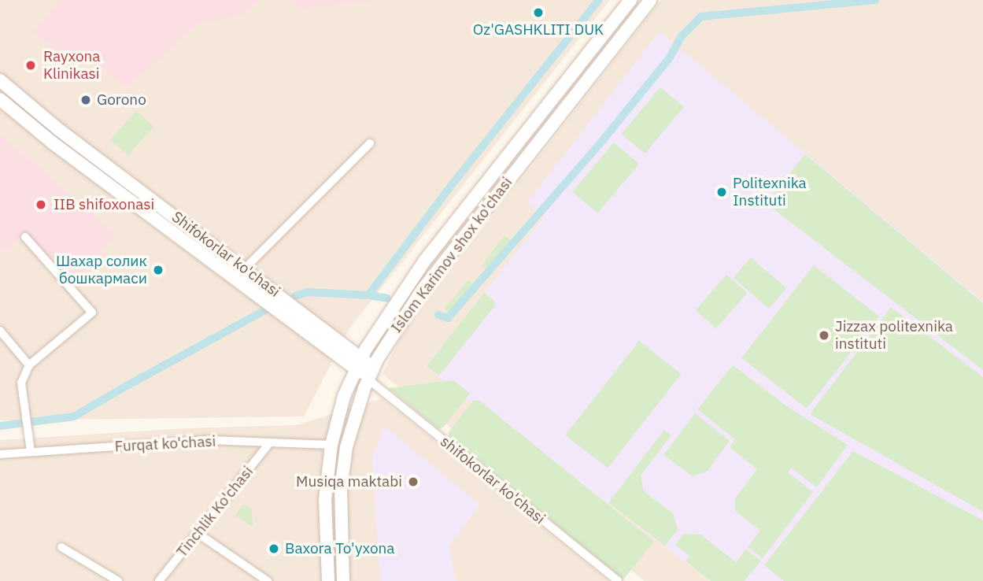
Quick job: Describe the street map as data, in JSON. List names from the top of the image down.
{
  "streets": {
    "main road": ["Shifokorlar ko'chasi", "Islom Karimov shox ko'chasi"],
    "street": ["Furqat ko'chasi", "shifokorlar ko'chasi", "Tinchlik Ko'chasi"]
  },
  "crossings": [
    ["Shifokorlar ko'chasi", "Islom Karimov shox ko'chasi"],
    ["Shifokorlar ko'chasi", "shifokorlar ko'chasi"],
    ["Islom Karimov shox ko'chasi", "Furqat ko'chasi"],
    ["Islom Karimov shox ko'chasi", "shifokorlar ko'chasi"],
    ["Furqat ko'chasi", "Tinchlik Ko'chasi"]
  ],
  "places": [
    "Oz'GASHKLITI DUK",
    "Rayxona Klinikasi",
    "Gorono",
    "Politexnika Instituti",
    "IIB shifoxonasi",
    "Шахар солик бошкармаси",
    "Jizzax politexnika instituti",
    "Musiqa maktabi",
    "Baxora To'yxona"
  ]
}
